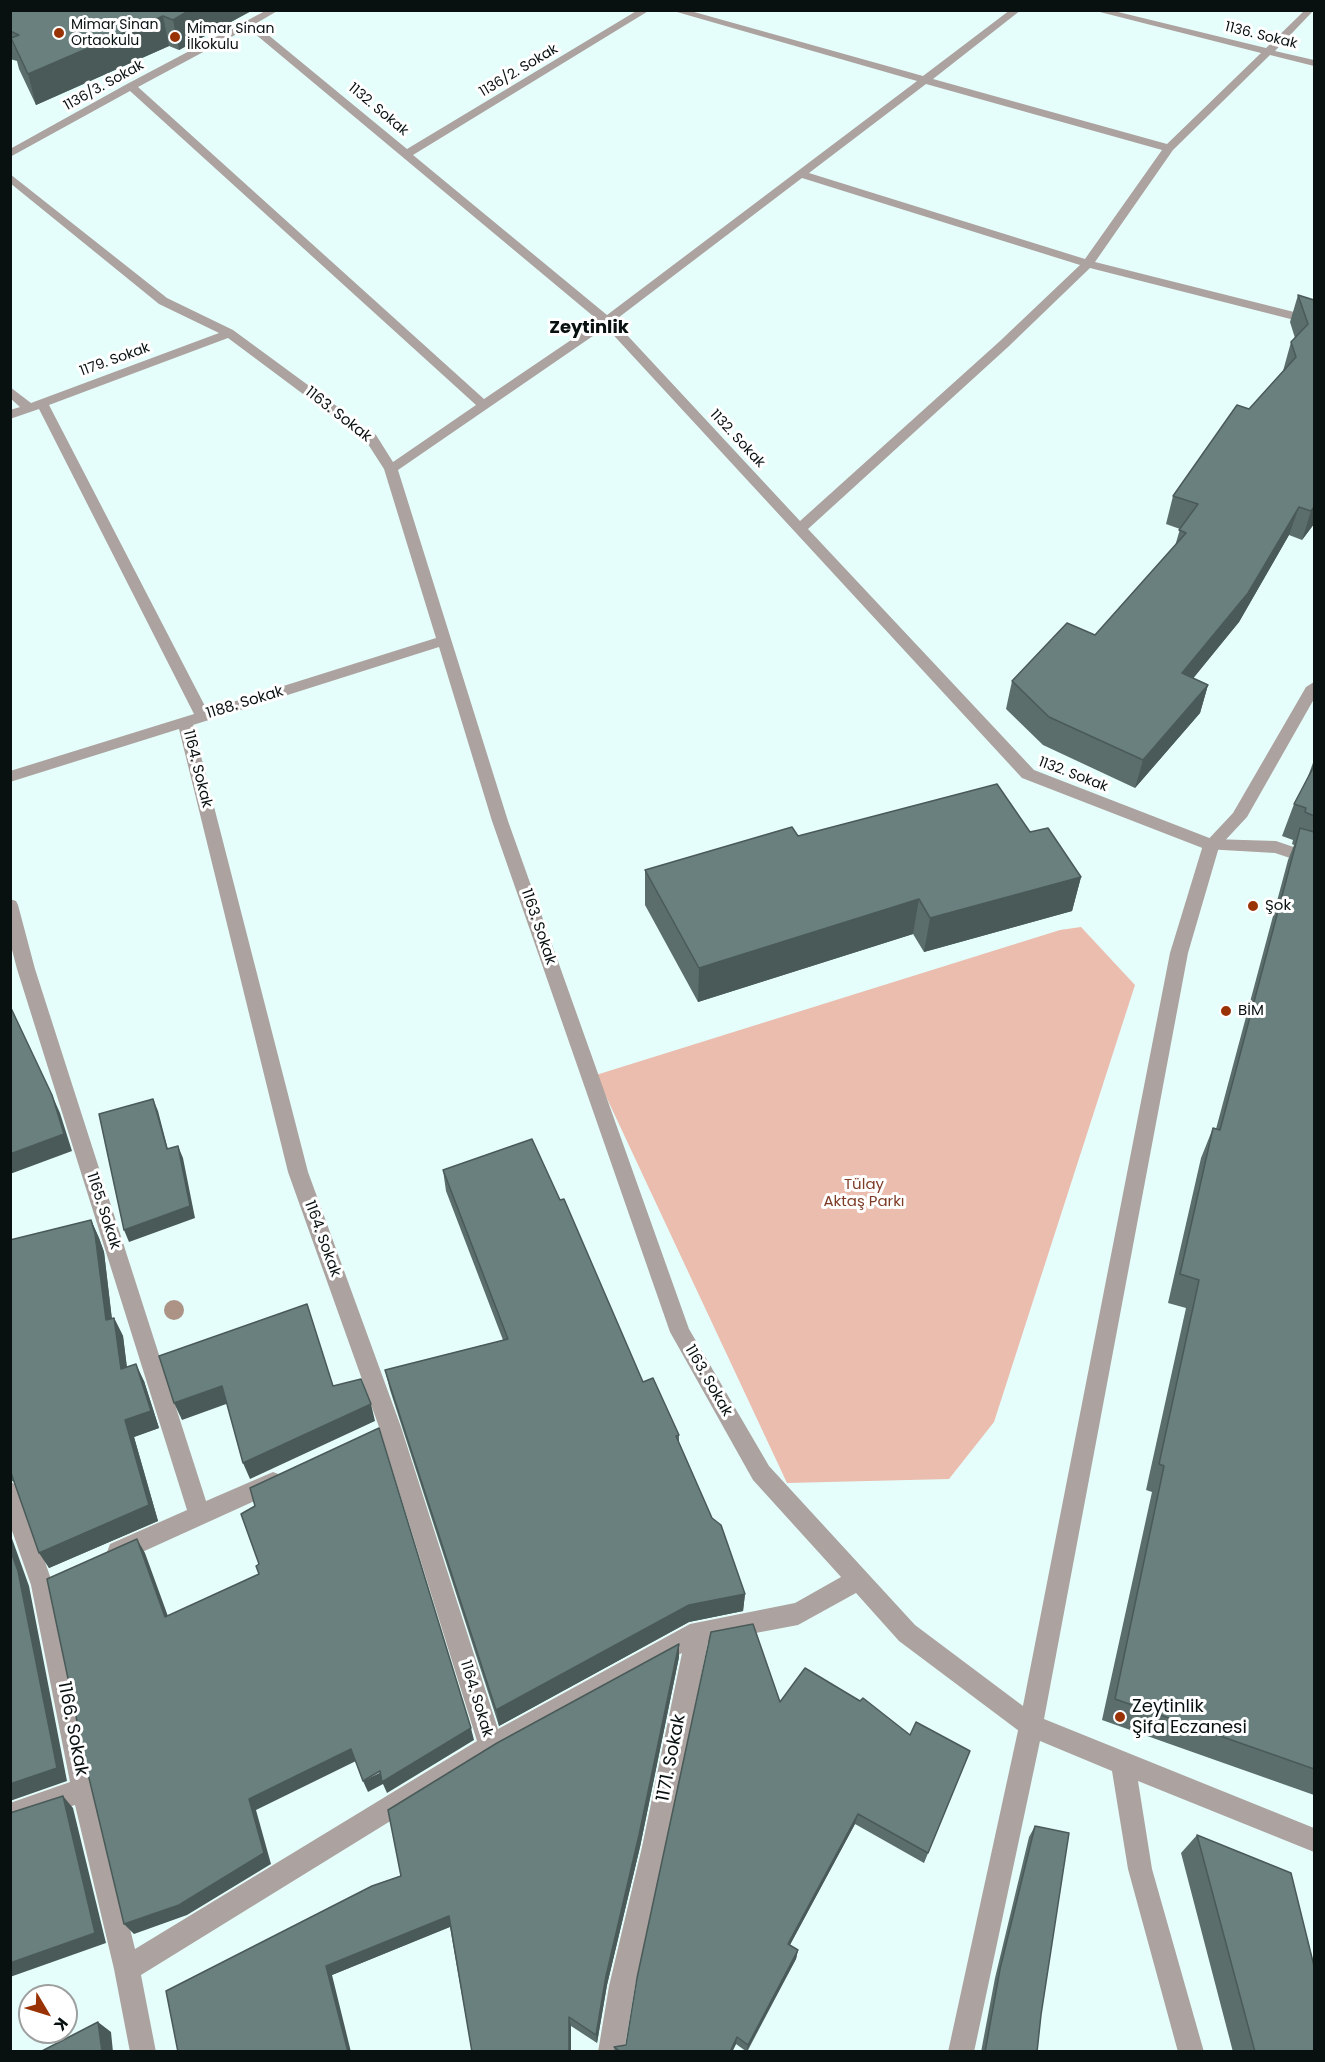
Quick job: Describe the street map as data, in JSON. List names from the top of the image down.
{
  "streets": {
    "street": [
      "1136. Sokak",
      "1136/2. Sokak",
      "1136/3. Sokak",
      "1132. Sokak",
      "1179. Sokak",
      "1163. Sokak",
      "1188. Sokak",
      "1164. Sokak",
      "1165. Sokak",
      "1166. Sokak",
      "1171. Sokak"
    ]
  },
  "crossings": [
    ["1136/2. Sokak", "1132. Sokak"],
    ["1136/3. Sokak", "1132. Sokak"],
    ["1179. Sokak", "1163. Sokak"],
    ["1179. Sokak", "1164. Sokak"],
    ["1163. Sokak", "1188. Sokak"],
    ["1188. Sokak", "1164. Sokak"]
  ],
  "districts": ["Zeytinlik"],
  "parks": ["Tülay Aktaş Parkı"],
  "places": [
    "Mimar Sinan Ortaokulu",
    "Mimar Sinan İlkokulu",
    "Şok",
    "BİM",
    "Zeytinlik Şifa Eczanesi"
  ],
  "north": "bottom right"
}
